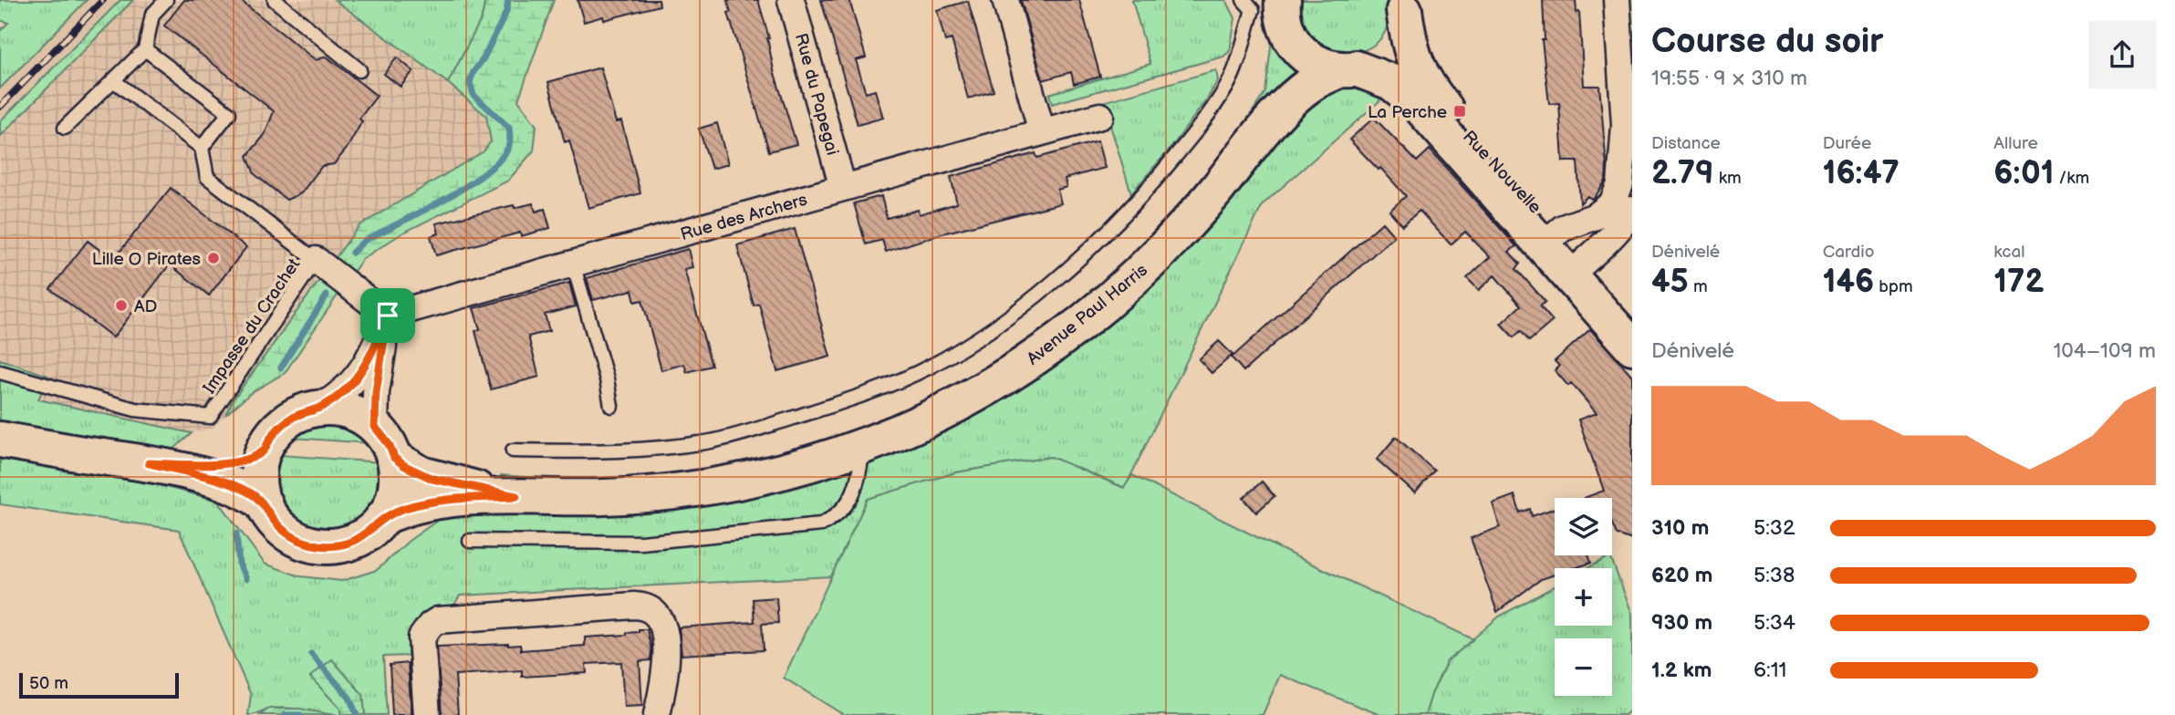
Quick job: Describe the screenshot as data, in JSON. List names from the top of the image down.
{
  "streets": {
    "main road": ["Rue Nouvelle", "Avenue Paul Harris"],
    "street": ["Rue du Papegai", "Rue des Archers"],
    "lane": ["Impasse du Crachet"]
  },
  "crossings": [
    ["Rue du Papegai", "Rue des Archers"],
    ["Rue Nouvelle", "Avenue Paul Harris"]
  ],
  "places": {
    "transit": ["La Perche"],
    "other": ["Lille O Pirates", "AD"]
  },
  "scale_bar": "50 m",
  "page": {
    "heading": ["Course du soir", "19:55 · 9 × 310 m"],
    "stats": [
      ["Distance", "2.79 km"],
      ["Durée", "16:47"],
      ["Allure", "6:01 /km"],
      ["Dénivelé", "45 m"],
      ["Cardio", "146 bpm"],
      ["kcal", "172"]
    ],
    "chart": ["Dénivelé", "104–109 m"],
    "map_buttons": ["+", "−"],
    "list": [
      {
        "name": "310 m",
        "note": "5:32"
      },
      {
        "name": "620 m",
        "note": "5:38"
      },
      {
        "name": "930 m",
        "note": "5:34"
      },
      {
        "name": "1.2 km",
        "note": "6:11"
      }
    ],
    "scale": "50 m"
  }
}
